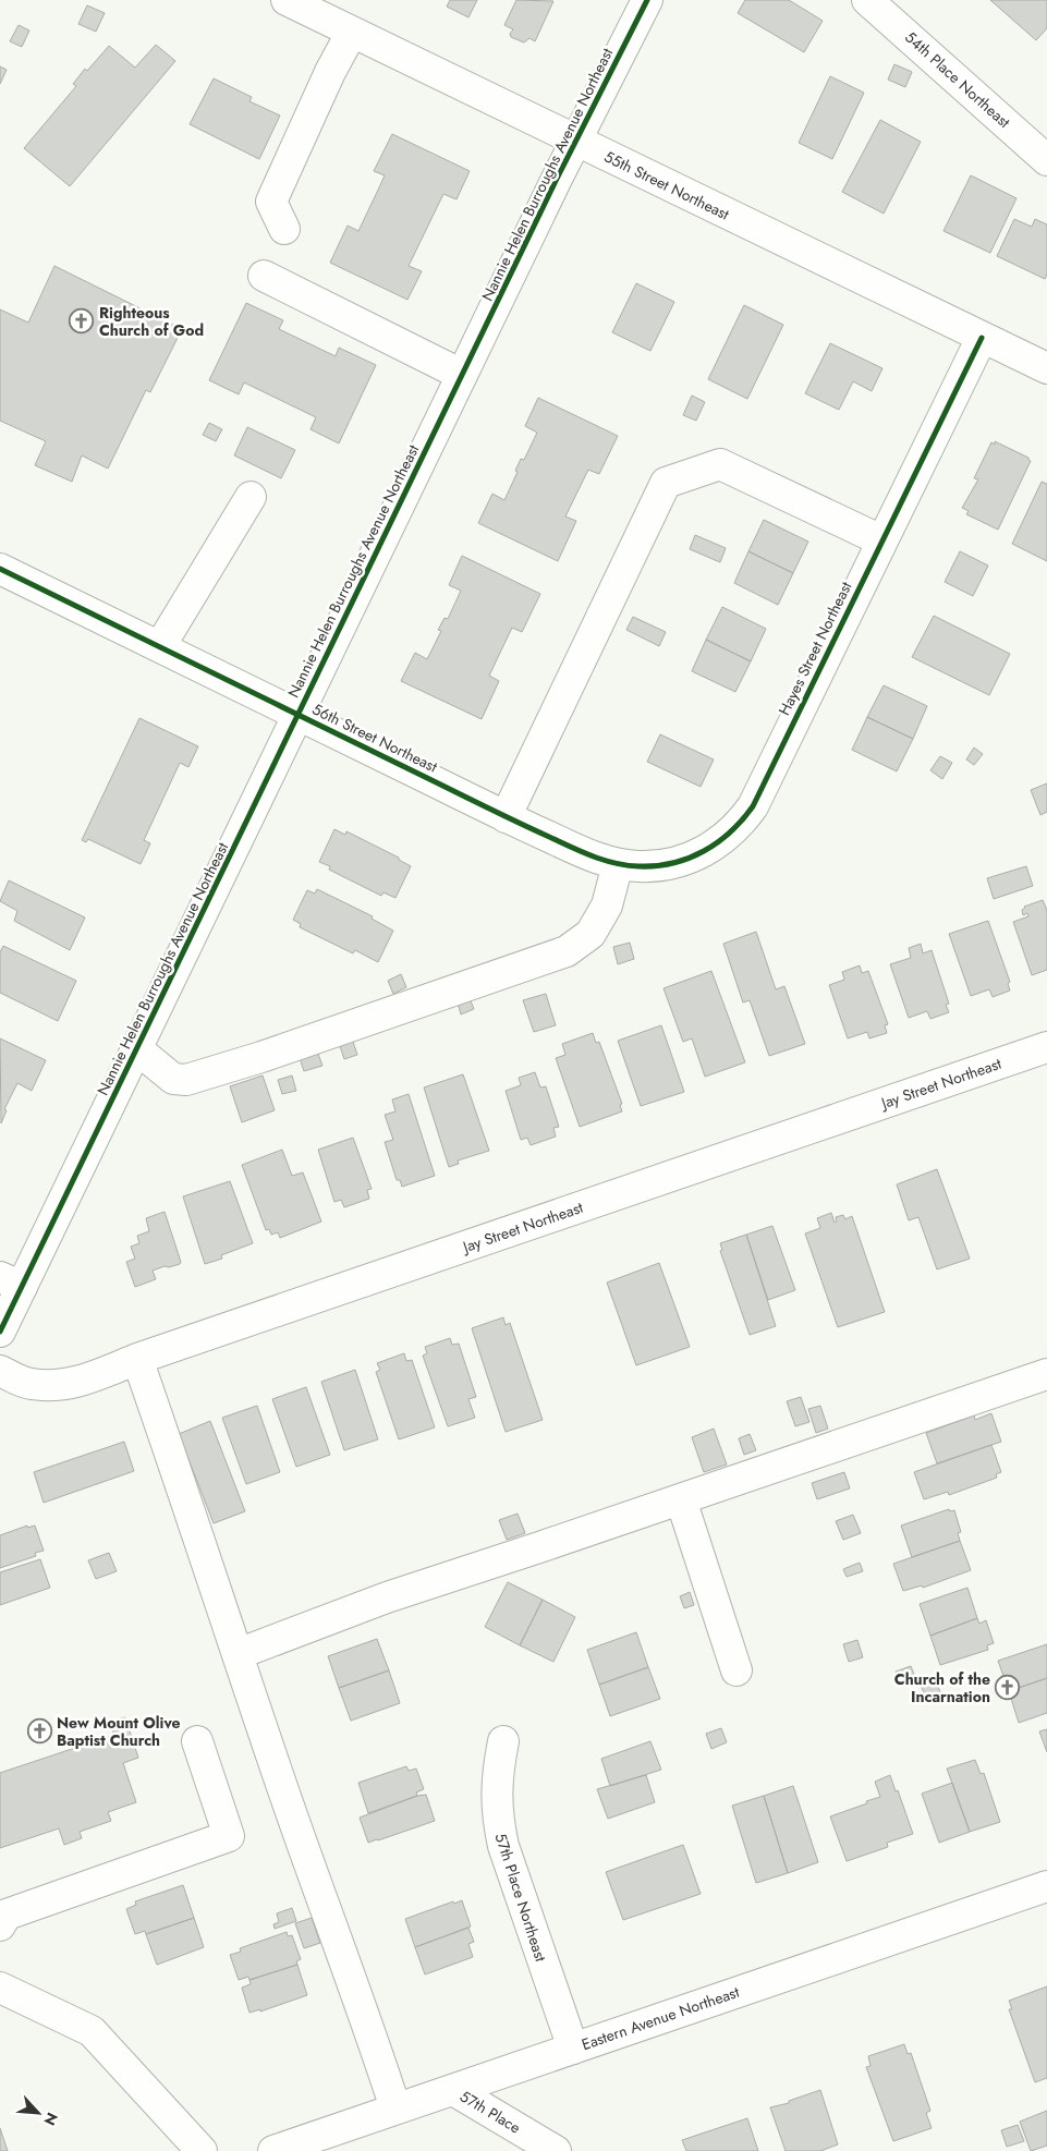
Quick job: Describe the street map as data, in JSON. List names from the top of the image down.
{
  "streets": {
    "street": [
      "54th Place Northeast",
      "Nannie Helen Burroughs Avenue Northeast",
      "55th Street Northeast",
      "Hayes Street Northeast",
      "56th Street Northeast",
      "Jay Street Northeast",
      "57th Place Northeast",
      "Eastern Avenue Northeast",
      "57th Place"
    ]
  },
  "crossings": [
    ["Nannie Helen Burroughs Avenue Northeast", "55th Street Northeast"],
    ["Nannie Helen Burroughs Avenue Northeast", "56th Street Northeast"],
    ["55th Street Northeast", "Hayes Street Northeast"],
    ["Hayes Street Northeast", "56th Street Northeast"],
    ["57th Place Northeast", "Eastern Avenue Northeast"],
    ["Eastern Avenue Northeast", "57th Place"]
  ],
  "places": {
    "church": ["Righteous Church of God", "Church of the Incarnation", "New Mount Olive Baptist Church"]
  },
  "north": "bottom right"
}
